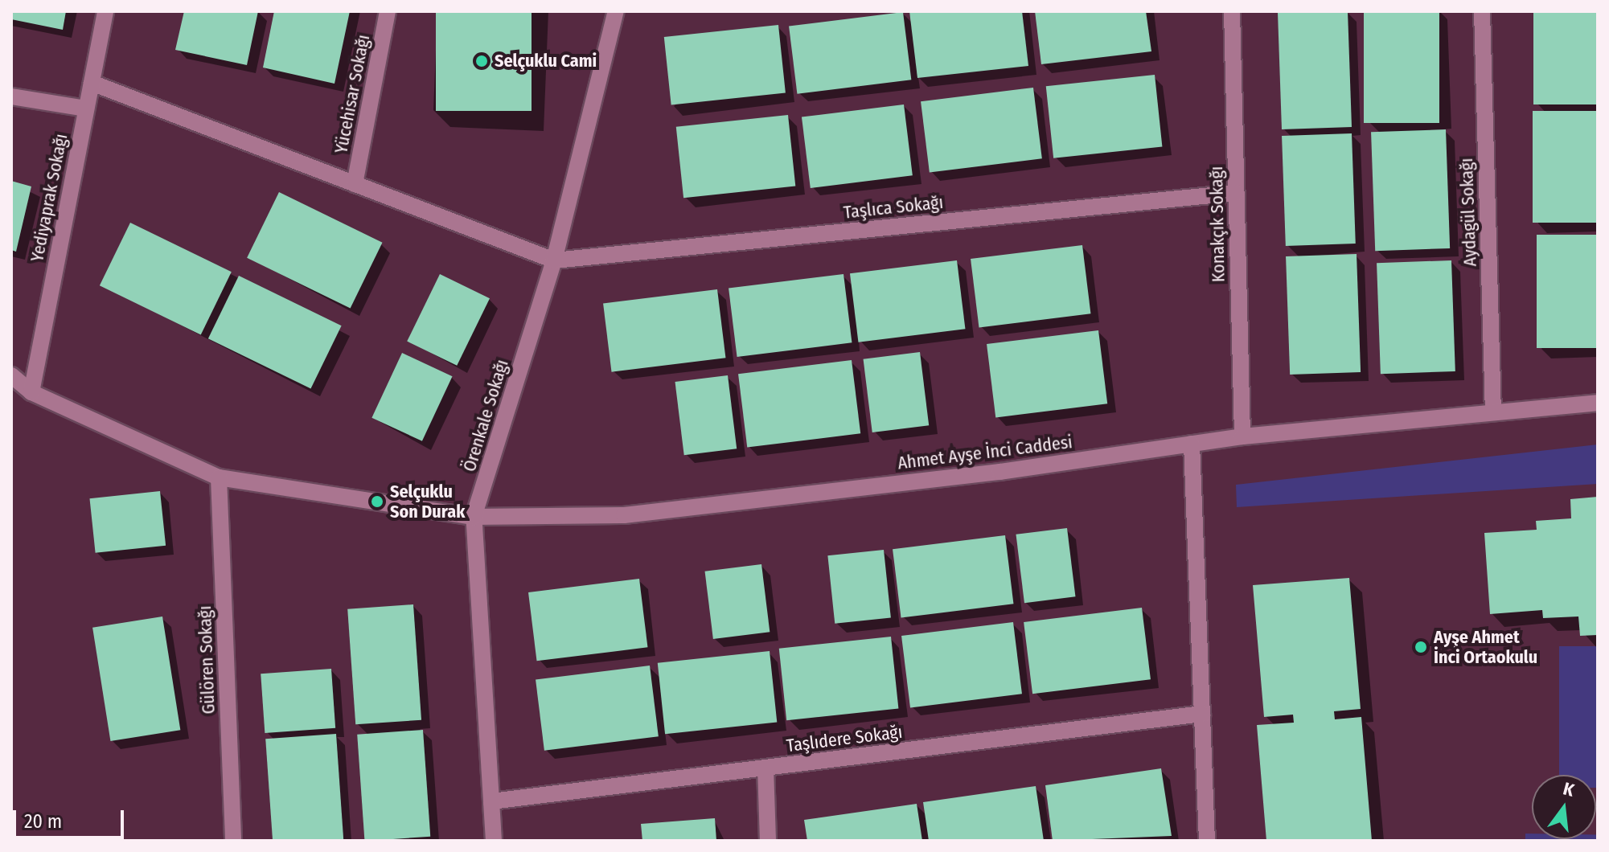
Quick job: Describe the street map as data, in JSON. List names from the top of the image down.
{
  "streets": {
    "street": [
      "Yücehisar Sokağı",
      "Yediyaprak Sokağı",
      "Taşlıca Sokağı",
      "Aydagül Sokağı",
      "Konakçık Sokağı",
      "Örenkale Sokağı",
      "Ahmet Ayşe İnci Caddesi",
      "Gülören Sokağı",
      "Taşlıdere Sokağı"
    ]
  },
  "crossings": [
    ["Yediyaprak Sokağı", "Ahmet Ayşe İnci Caddesi"],
    ["Taşlıca Sokağı", "Konakçık Sokağı"],
    ["Taşlıca Sokağı", "Örenkale Sokağı"],
    ["Aydagül Sokağı", "Ahmet Ayşe İnci Caddesi"],
    ["Konakçık Sokağı", "Ahmet Ayşe İnci Caddesi"],
    ["Örenkale Sokağı", "Ahmet Ayşe İnci Caddesi"],
    ["Örenkale Sokağı", "Taşlıdere Sokağı"],
    ["Ahmet Ayşe İnci Caddesi", "Gülören Sokağı"]
  ],
  "places": ["Selçuklu Cami", "Selçuklu Son Durak", "Ayşe Ahmet İnci Ortaokulu"],
  "scale_bar": "20 m",
  "north": "top"
}
